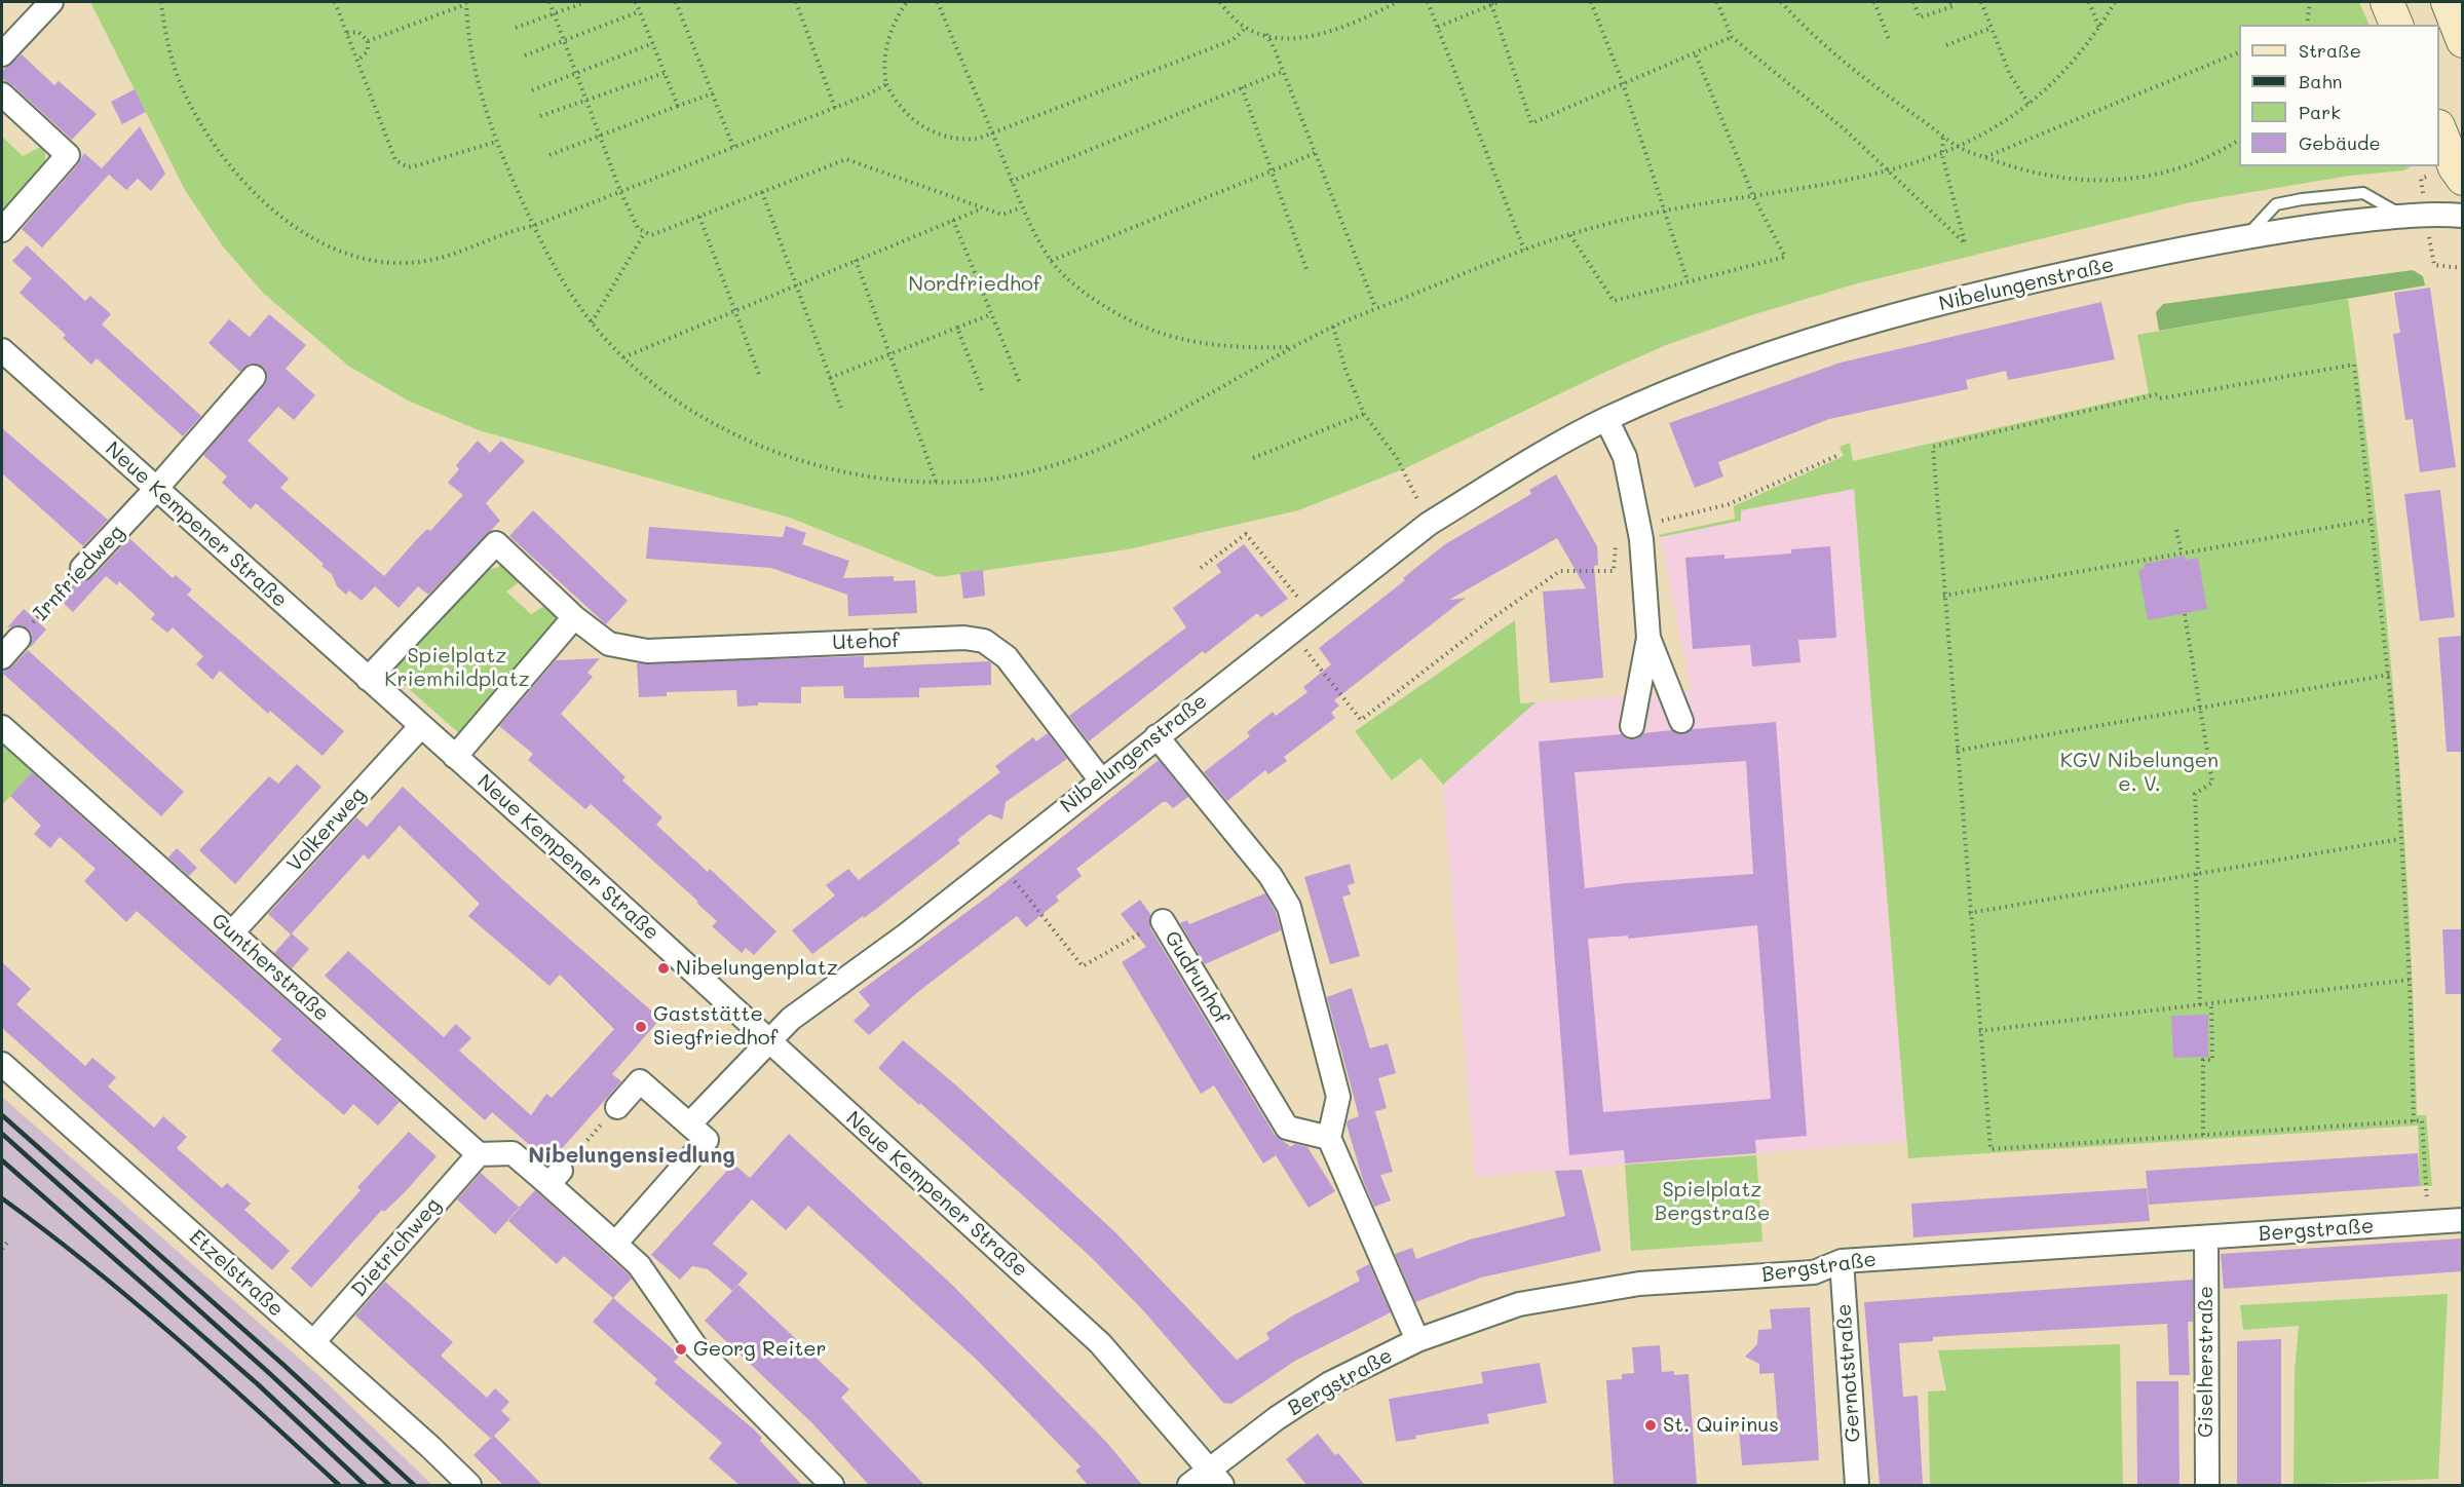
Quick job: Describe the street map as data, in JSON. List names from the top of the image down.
{
  "streets": {
    "street": [
      "Nibelungenstraße",
      "Neue Kempener Straße",
      "Irnfriedweg",
      "Utehof",
      "Volkerweg",
      "Guntherstraße",
      "Gudrunhof",
      "Bergstraße",
      "Dietrichweg",
      "Etzelstraße",
      "Giselherstraße",
      "Gernotstraße"
    ]
  },
  "crossings": [
    ["Nibelungenstraße", "Neue Kempener Straße"],
    ["Nibelungenstraße", "Utehof"],
    ["Nibelungenstraße", "Gudrunhof"],
    ["Neue Kempener Straße", "Irnfriedweg"],
    ["Neue Kempener Straße", "Utehof"],
    ["Neue Kempener Straße", "Volkerweg"],
    ["Neue Kempener Straße", "Bergstraße"],
    ["Volkerweg", "Guntherstraße"],
    ["Guntherstraße", "Dietrichweg"],
    ["Bergstraße", "Giselherstraße"],
    ["Bergstraße", "Gernotstraße"],
    ["Dietrichweg", "Etzelstraße"]
  ],
  "districts": ["Nibelungensiedlung"],
  "parks": [
    "Nordfriedhof",
    "Spielplatz Kriemhildplatz",
    "KGV Nibelungen e. V.",
    "Spielplatz Bergstraße"
  ],
  "places": [
    "Nibelungenplatz",
    "Gaststätte Siegfriedhof",
    "Georg Reiter",
    "St. Quirinus"
  ],
  "legend": [
    "Straße",
    "Bahn",
    "Park",
    "Gebäude"
  ]
}
